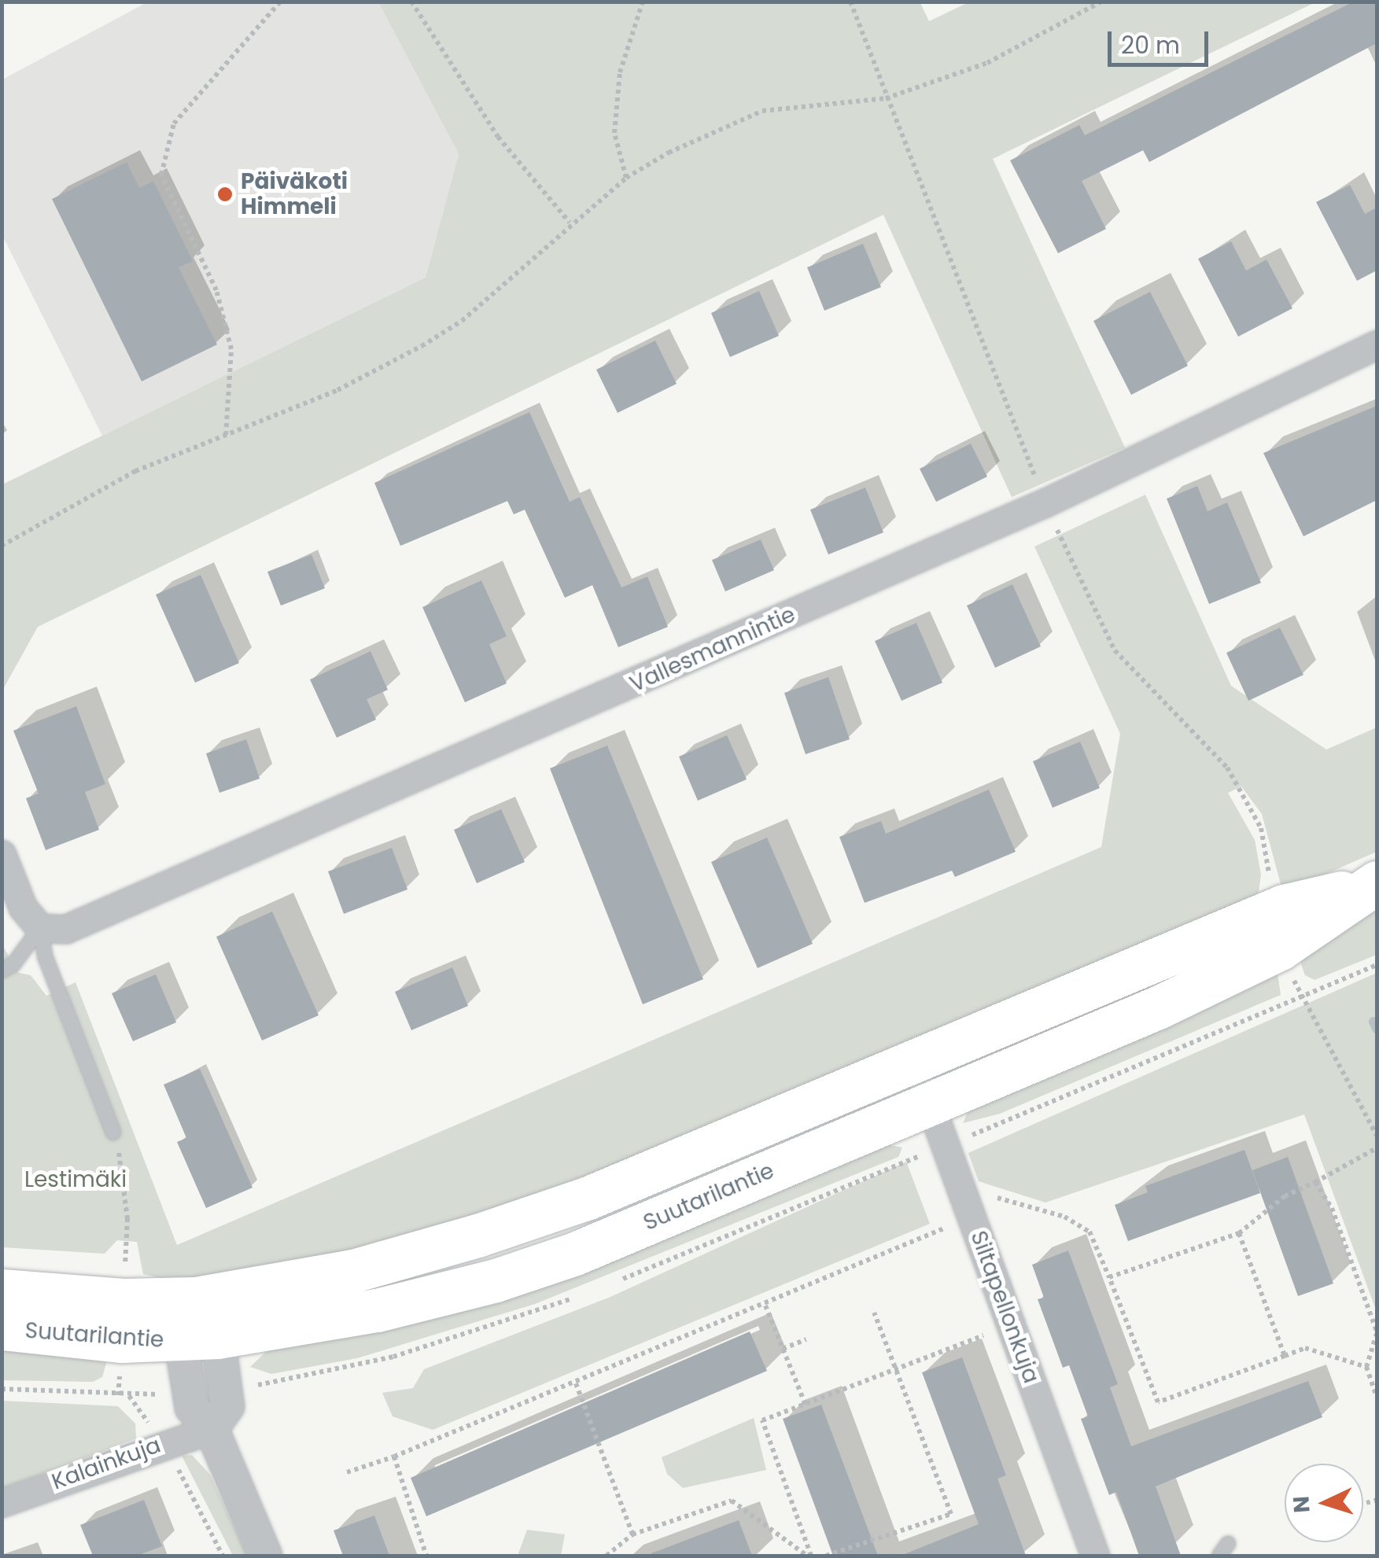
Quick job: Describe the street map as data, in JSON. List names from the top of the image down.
{
  "streets": {
    "main road": ["Suutarilantie"],
    "street": ["Vallesmannintie", "Siltapellonkuja", "Kalainkuja"]
  },
  "crossings": [
    ["Suutarilantie", "Siltapellonkuja"]
  ],
  "parks": ["Lestimäki"],
  "places": ["Päiväkoti Himmeli"],
  "scale_bar": "20 m",
  "north": "left"
}
